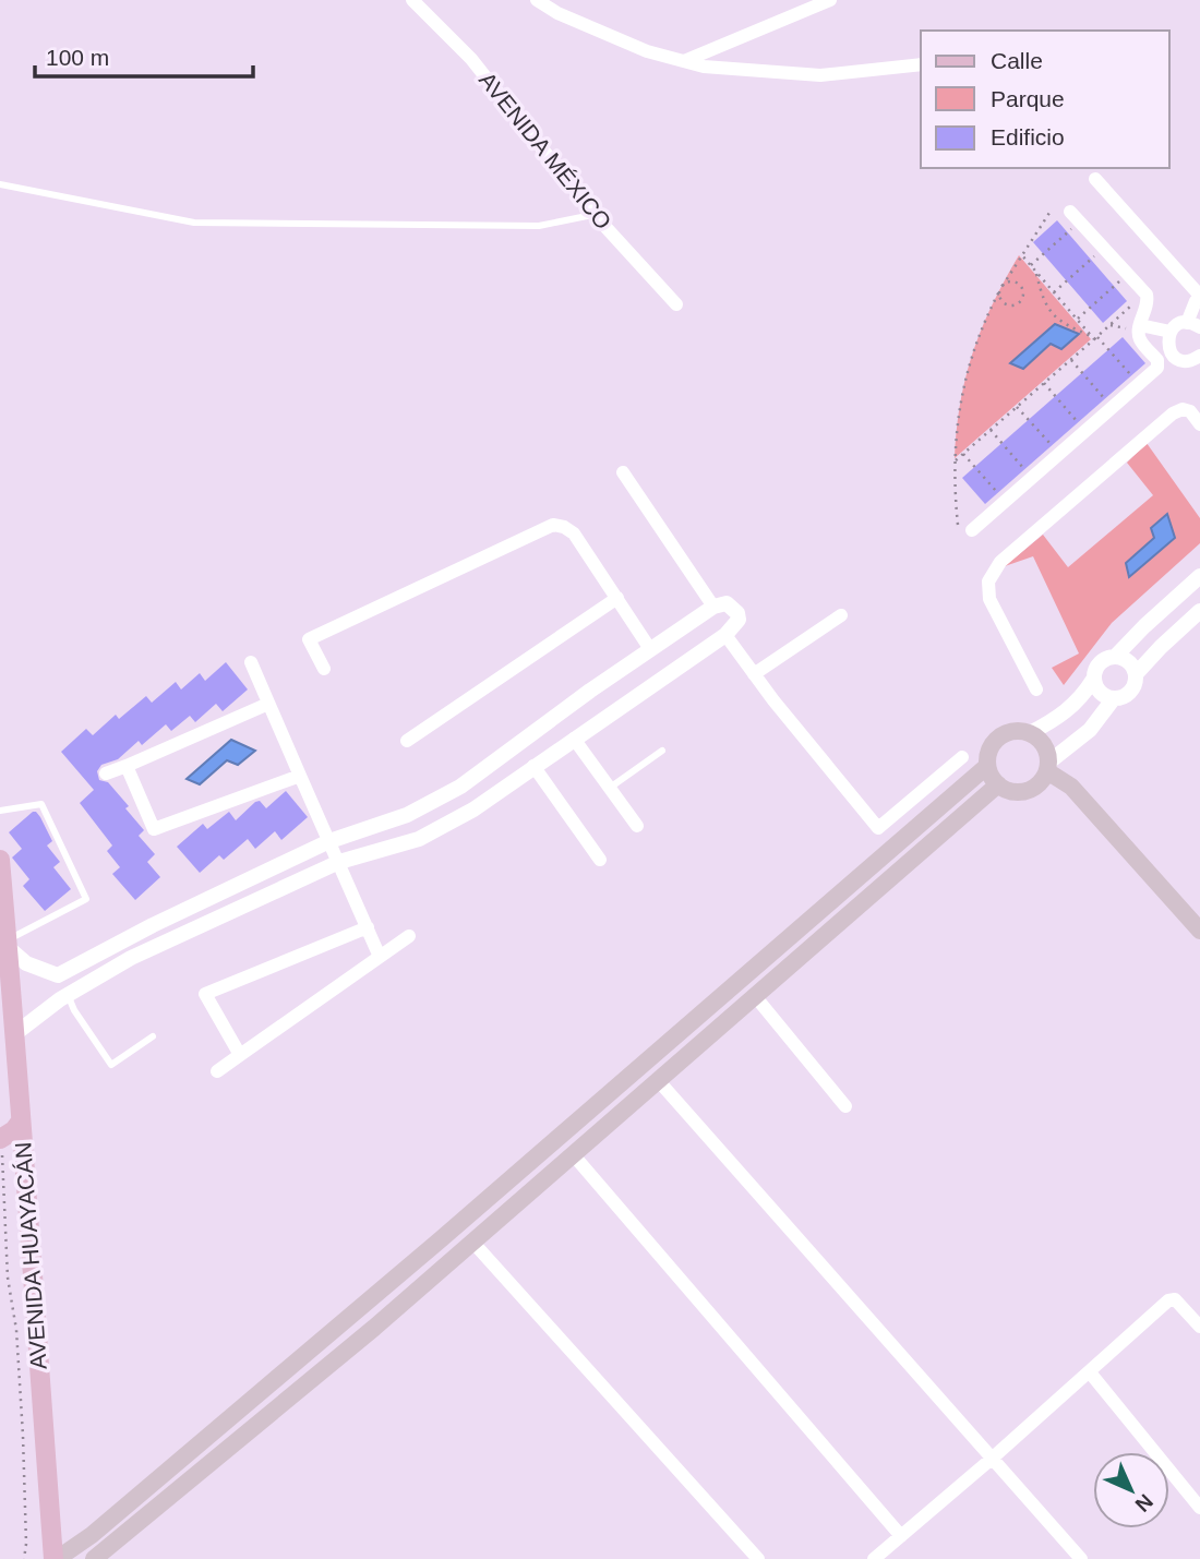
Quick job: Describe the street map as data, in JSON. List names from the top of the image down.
{
  "streets": {
    "main road": ["AVENIDA HUAYACÁN"],
    "street": ["AVENIDA MÉXICO"]
  },
  "legend": ["Calle", "Parque", "Edificio"],
  "scale_bar": "100 m",
  "north": "bottom right"
}
